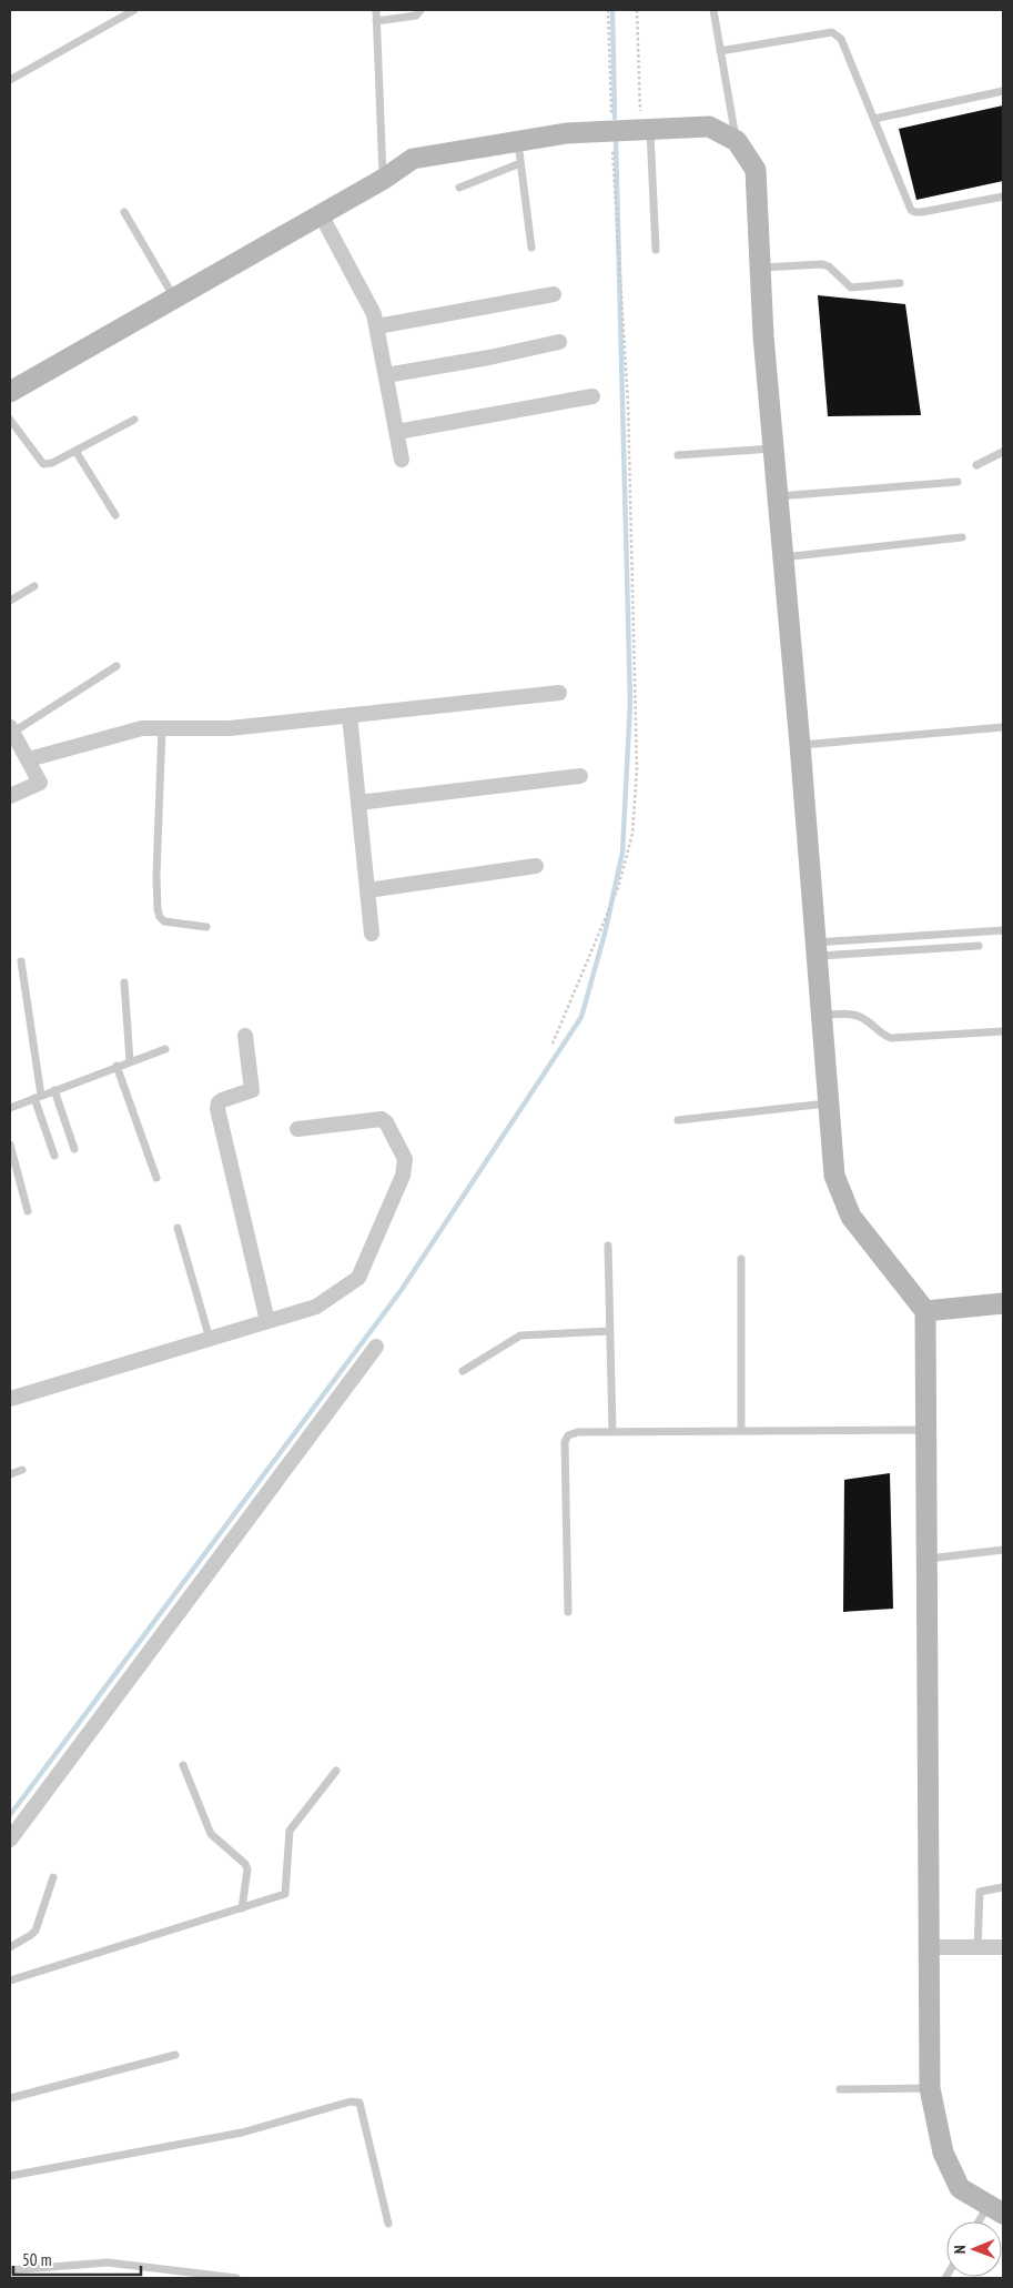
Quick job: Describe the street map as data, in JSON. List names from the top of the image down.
{
  "scale_bar": "50 m",
  "north": "left"
}
